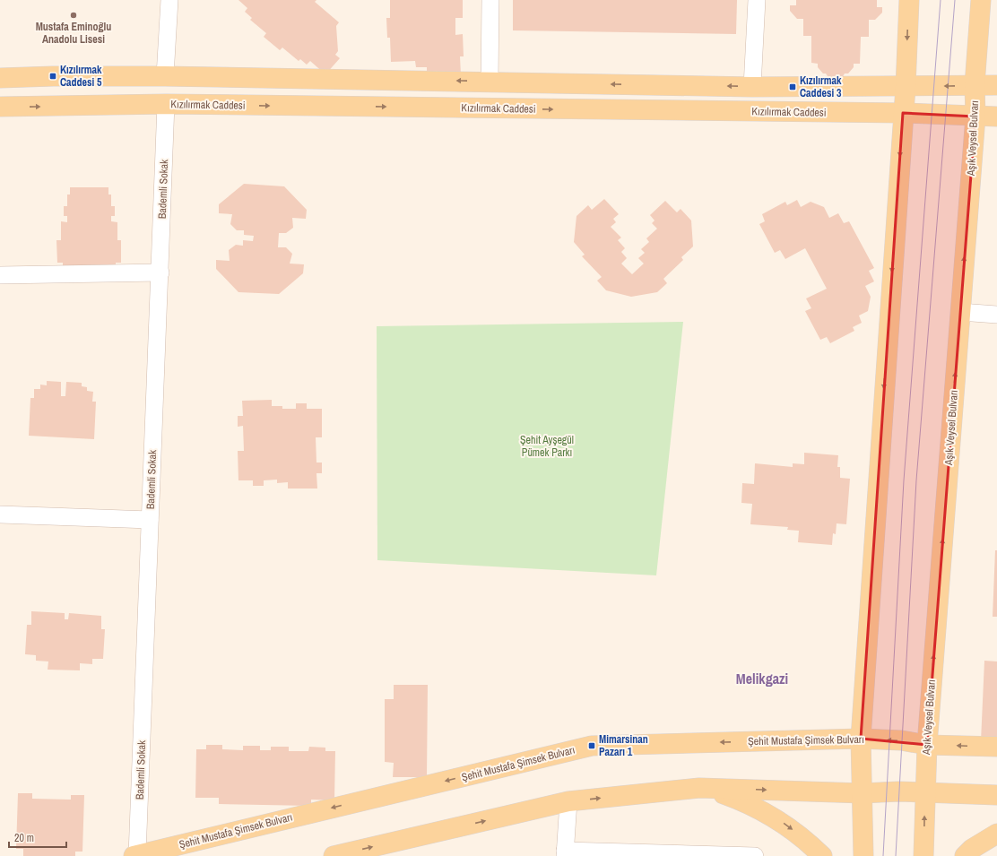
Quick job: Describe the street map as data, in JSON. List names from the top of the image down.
{
  "streets": {
    "main road": ["Kızılırmak Caddesi", "Aşık Veysel Bulvarı", "Şehit Mustafa Şimsek Bulvarı"],
    "street": ["Bademli Sokak"]
  },
  "crossings": [
    ["Kızılırmak Caddesi", "Aşık Veysel Bulvarı"],
    ["Kızılırmak Caddesi", "Bademli Sokak"],
    ["Aşık Veysel Bulvarı", "Şehit Mustafa Şimsek Bulvarı"],
    ["Bademli Sokak", "Şehit Mustafa Şimsek Bulvarı"]
  ],
  "districts": ["Melikgazi"],
  "parks": ["Şehit Ayşegül Pümek Parkı"],
  "places": {
    "other": ["Mustafa Eminoğlu Anadolu Lisesi"],
    "transit": ["Kızılırmak Caddesi 5", "Kızılırmak Caddesi 3", "Mimarsinan Pazarı 1"]
  },
  "scale_bar": "20 m"
}
